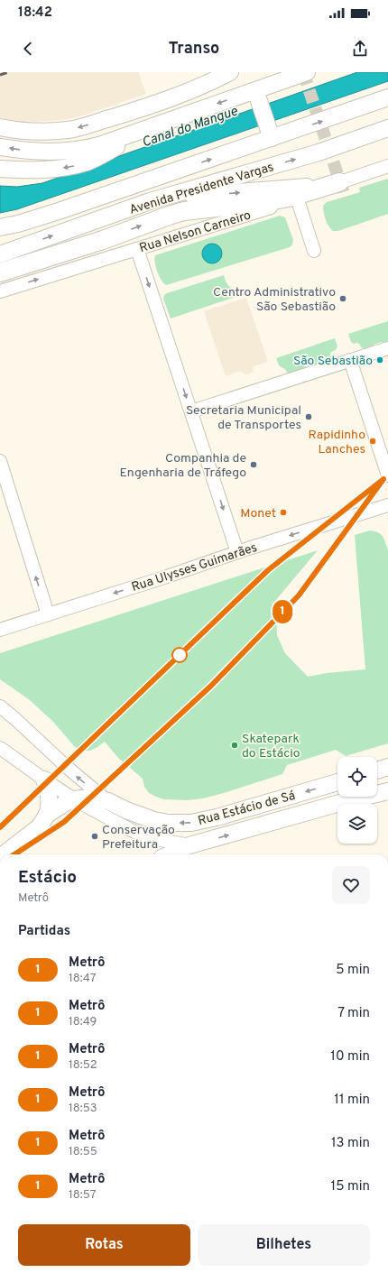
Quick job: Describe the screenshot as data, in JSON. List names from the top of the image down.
{
  "streets": {
    "main road": ["Avenida Presidente Vargas", "Rua Estácio de Sá"],
    "street": ["Rua Nelson Carneiro", "Rua Ulysses Guimarães"]
  },
  "one_way": ["Rua Nelson Carneiro", "Rua Ulysses Guimarães"],
  "water": ["Canal do Mangue"],
  "places": [
    "Centro Administrativo São Sebastião",
    "São Sebastião",
    "Secretaria Municipal de Transportes",
    "Rapidinho Lanches",
    "Companhia de Engenharia de Tráfego",
    "Monet",
    "Skatepark do Estácio",
    "Conservação Prefeitura"
  ],
  "lines": ["metro line 1"],
  "page": {
    "status": "18:42",
    "header": "Transo",
    "on_map": "1",
    "heading": [
      ["Estácio", "Metrô"],
      "Partidas"
    ],
    "list": [
      {
        "mark": "1",
        "name": "Metrô",
        "note": "18:47",
        "value": "5 min"
      },
      {
        "mark": "1",
        "name": "Metrô",
        "note": "18:49",
        "value": "7 min"
      },
      {
        "mark": "1",
        "name": "Metrô",
        "note": "18:52",
        "value": "10 min"
      },
      {
        "mark": "1",
        "name": "Metrô",
        "note": "18:53",
        "value": "11 min"
      },
      {
        "mark": "1",
        "name": "Metrô",
        "note": "18:55",
        "value": "13 min"
      },
      {
        "mark": "1",
        "name": "Metrô",
        "note": "18:57",
        "value": "15 min"
      }
    ],
    "buttons": ["Rotas", "Bilhetes"]
  }
}
